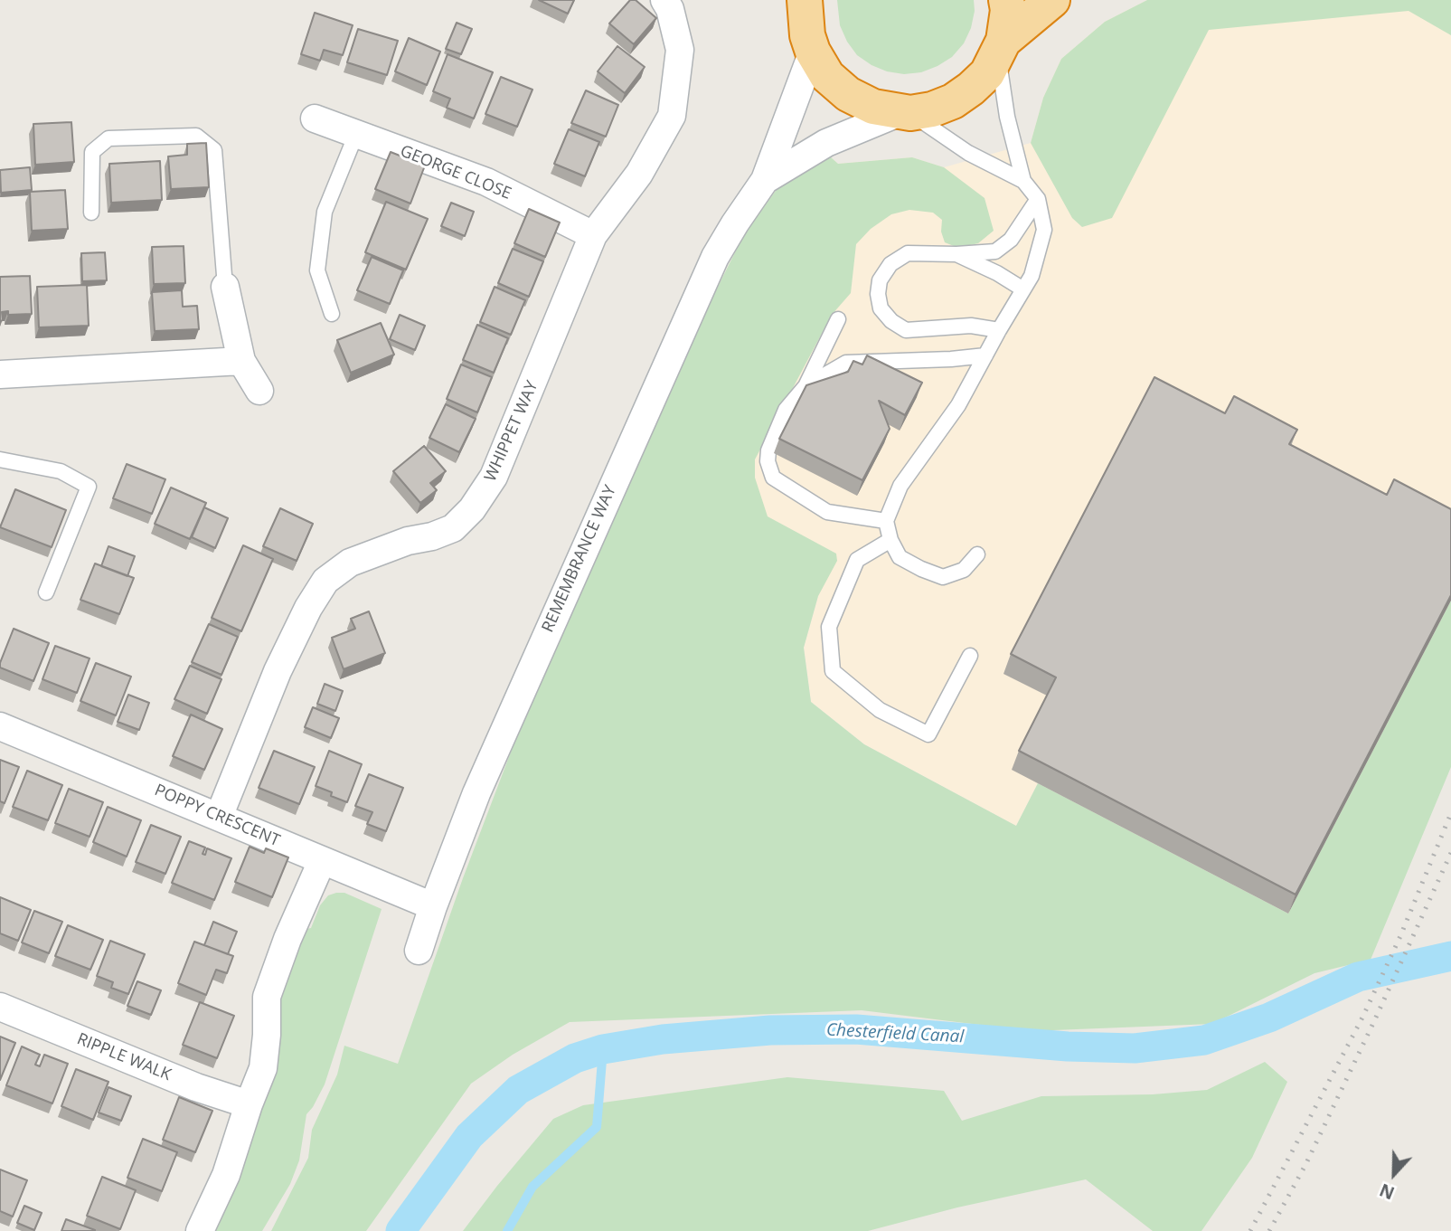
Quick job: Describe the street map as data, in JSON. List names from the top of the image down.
{
  "streets": {
    "street": [
      "GEORGE CLOSE",
      "WHIPPET WAY",
      "REMEMBRANCE WAY",
      "POPPY CRESCENT",
      "RIPPLE WALK"
    ]
  },
  "crossings": [
    ["GEORGE CLOSE", "WHIPPET WAY"],
    ["WHIPPET WAY", "POPPY CRESCENT"],
    ["REMEMBRANCE WAY", "POPPY CRESCENT"]
  ],
  "water": ["Chesterfield Canal"],
  "north": "bottom"
}
